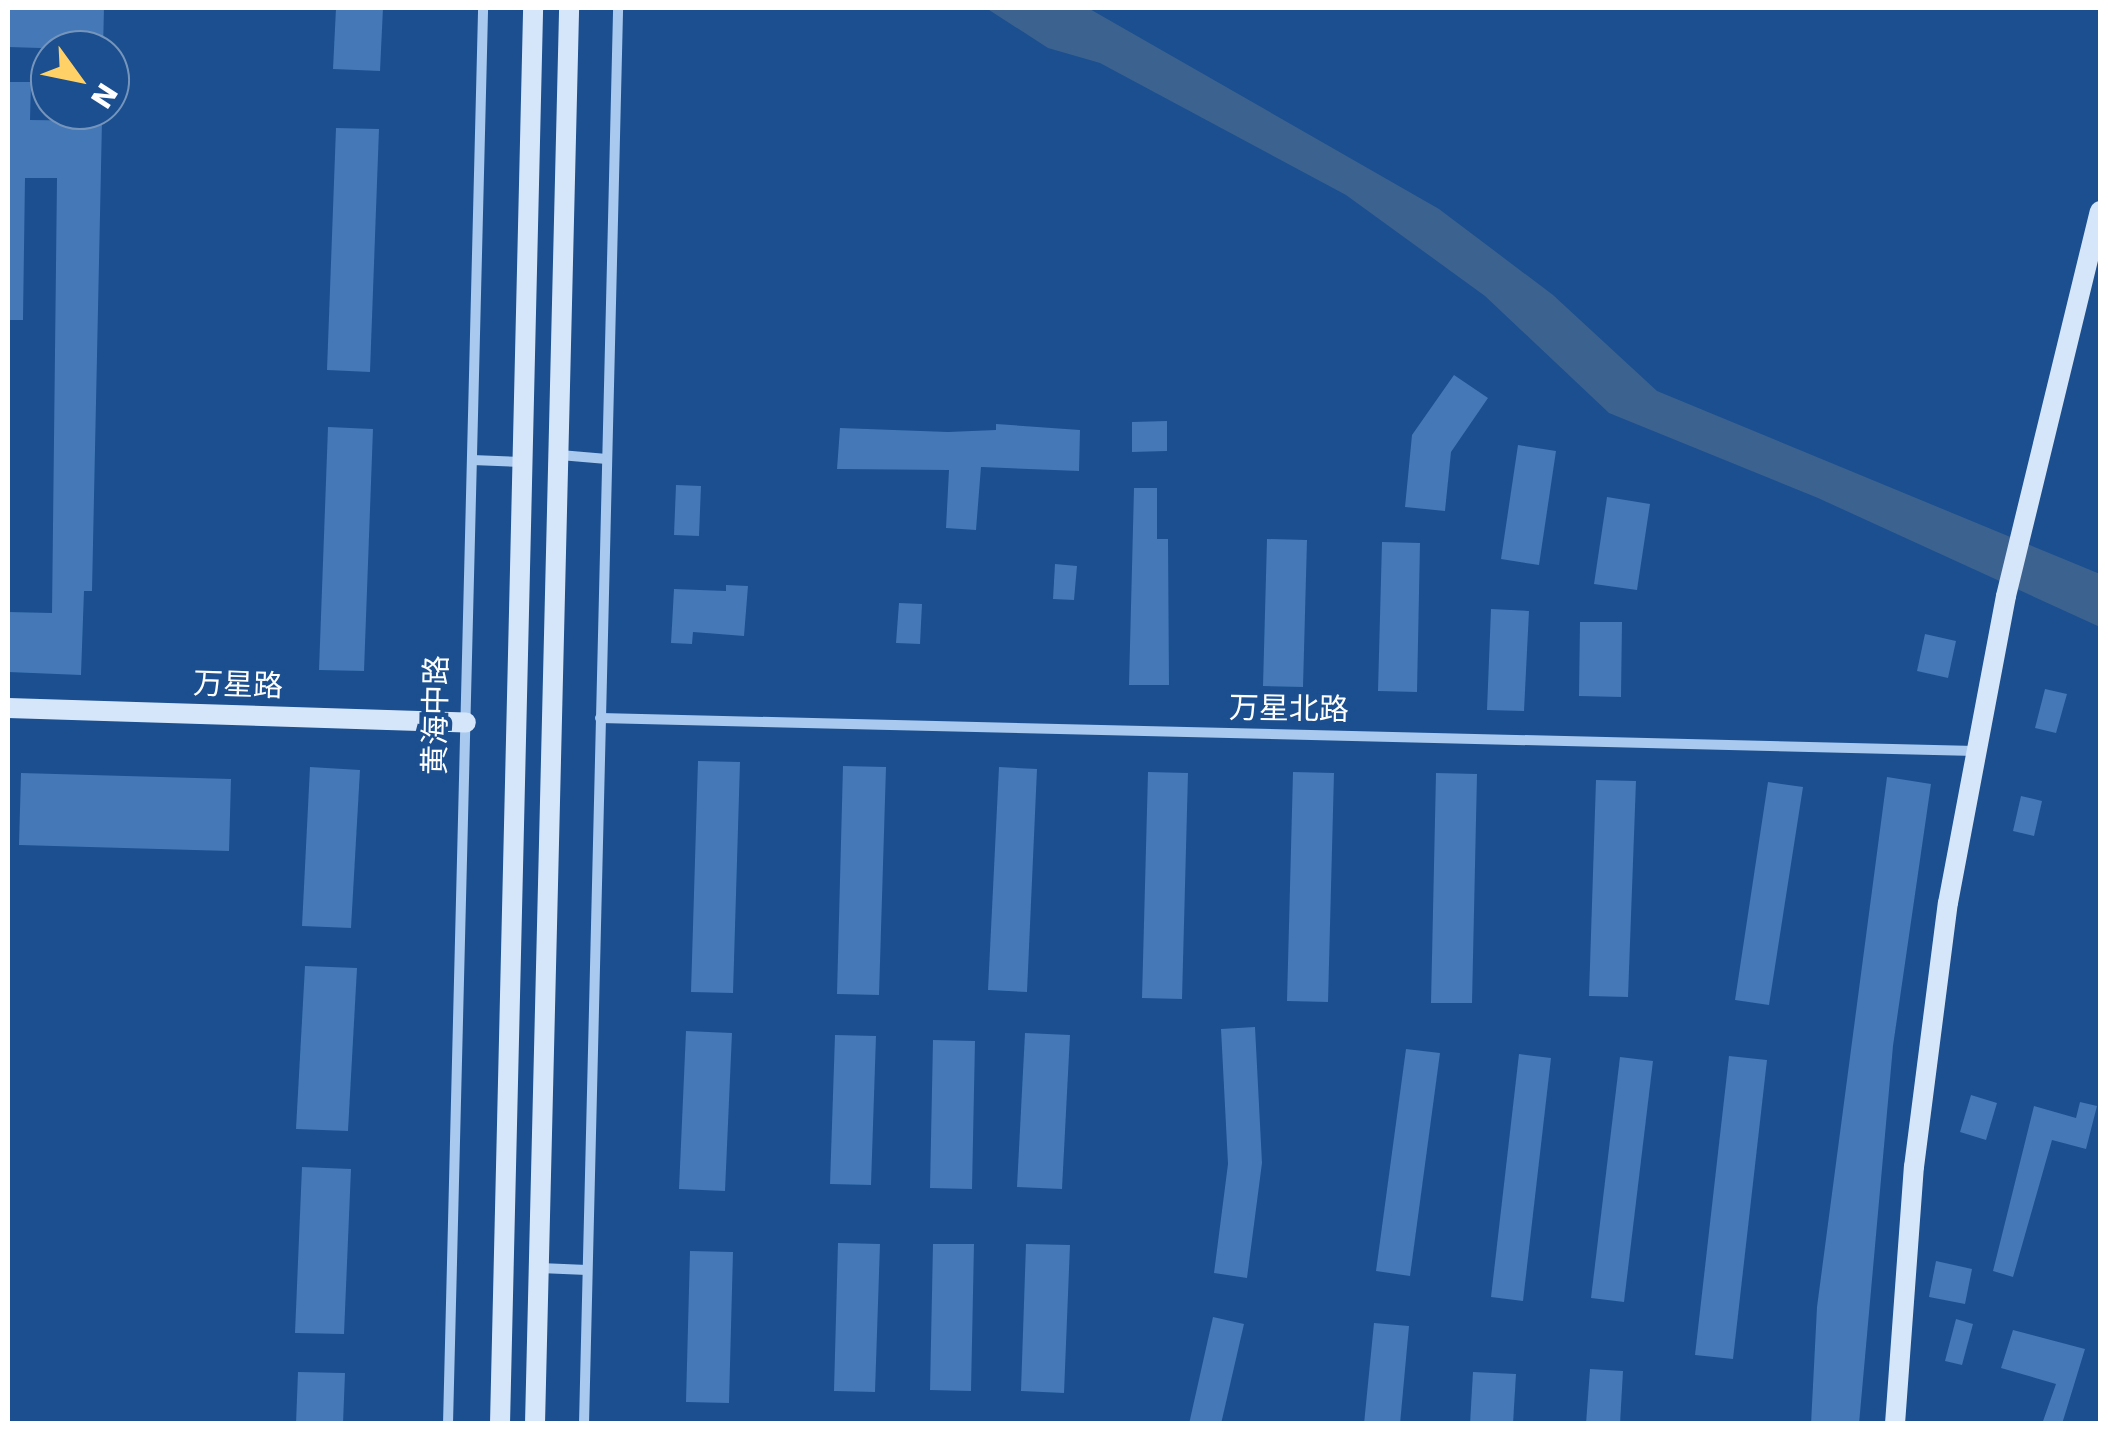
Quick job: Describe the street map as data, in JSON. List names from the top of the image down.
{
  "streets": {
    "street": ["万星路", "万星北路", "黄海中路"]
  },
  "crossings": [
    ["万星路", "黄海中路"]
  ],
  "north": "bottom right"
}
